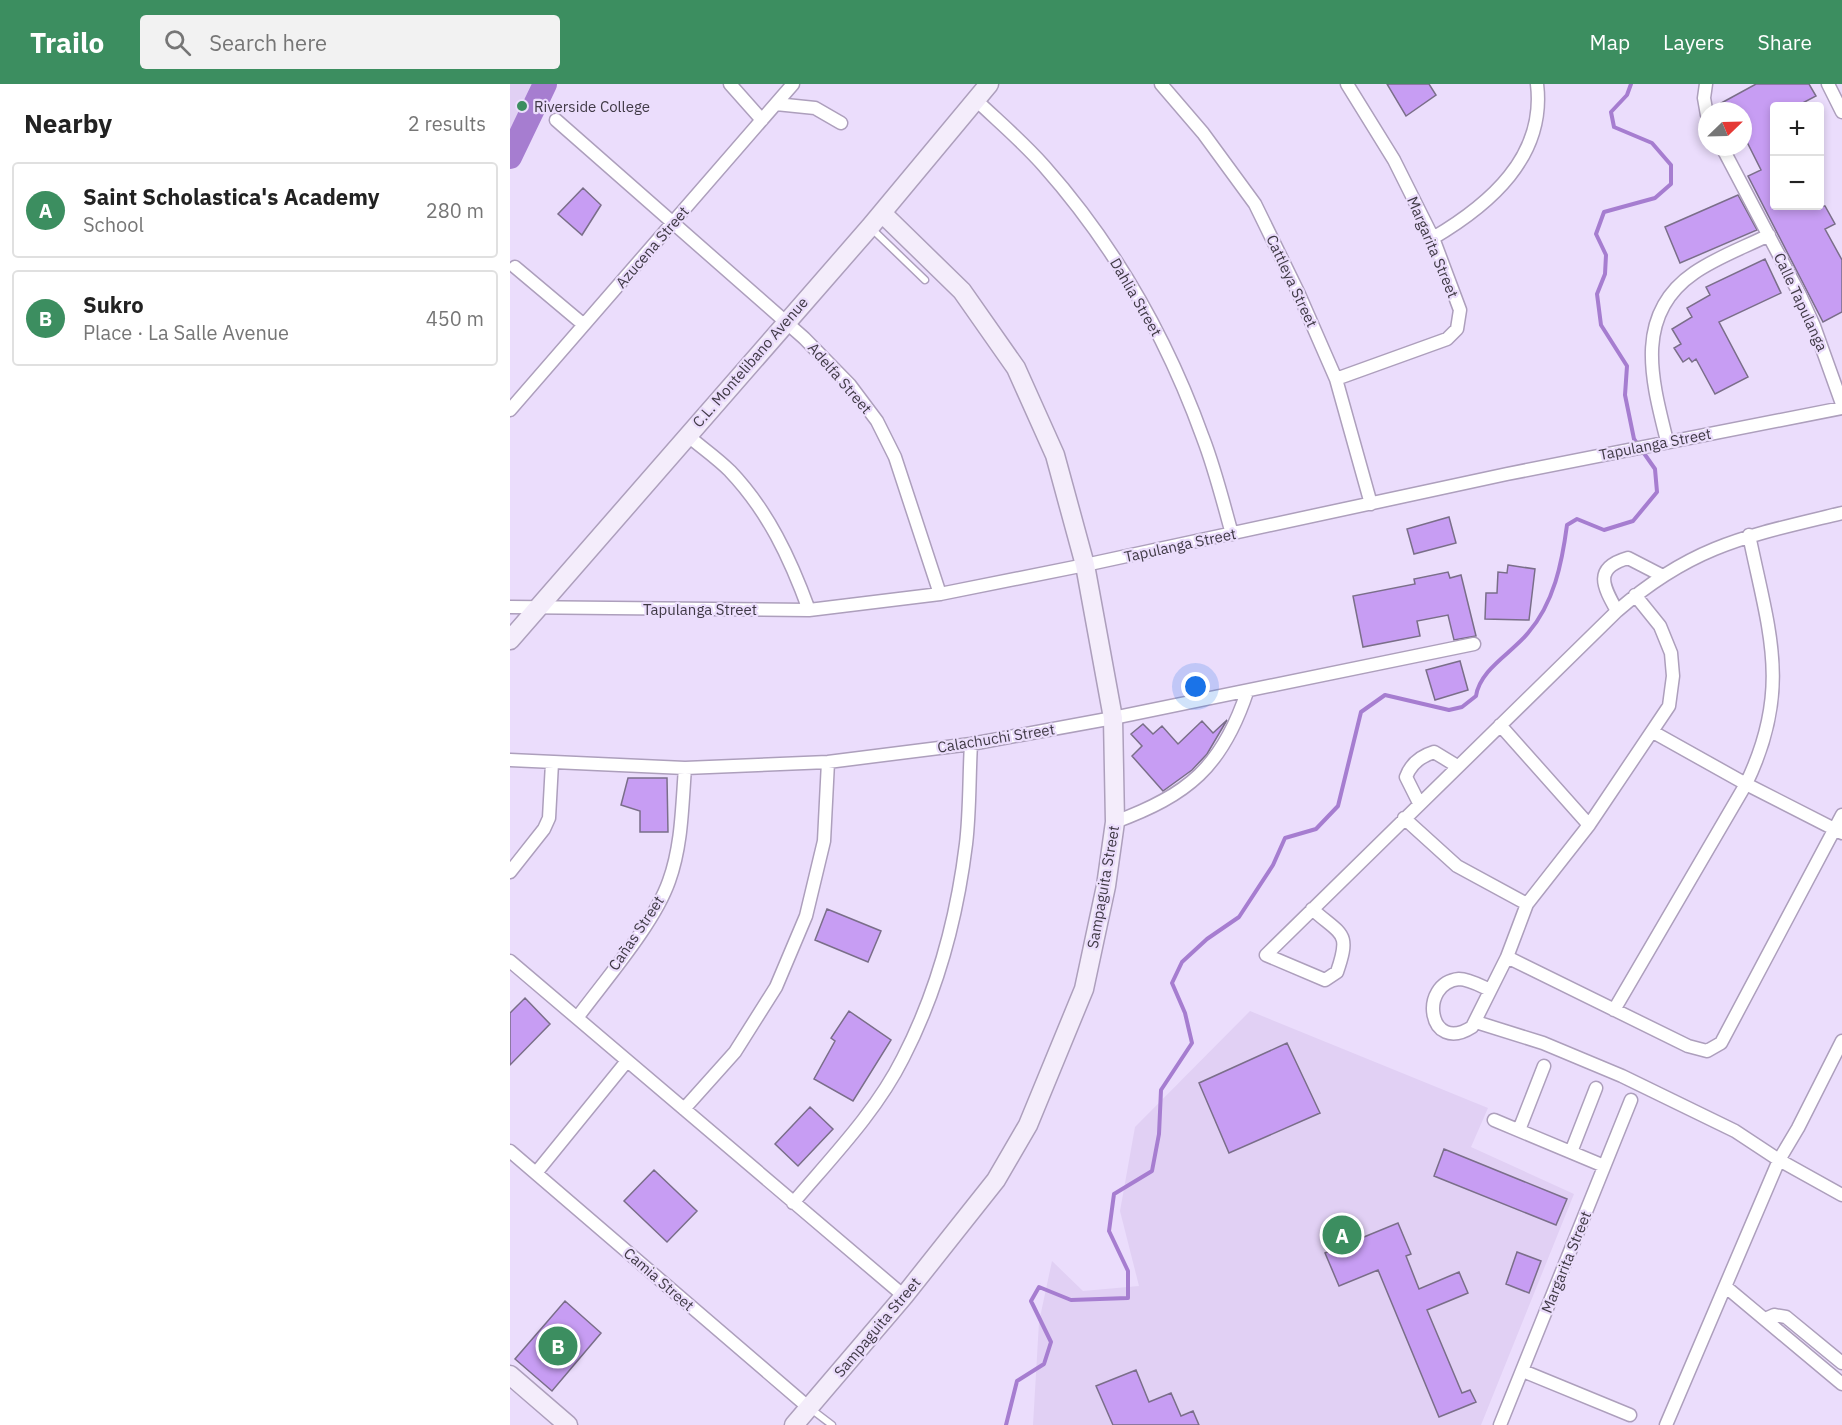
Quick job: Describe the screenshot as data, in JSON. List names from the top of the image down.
{
  "streets": {
    "street": [
      "Azucena Street",
      "Margarita Street",
      "Cattleya Street",
      "Dahlia Street",
      "Calle Tapulanga",
      "C.L. Montelibano Avenue",
      "Adelfa Street",
      "Tapulanga Street",
      "Calachuchi Street",
      "Sampaguita Street",
      "Cañas Street",
      "Camia Street"
    ]
  },
  "crossings": [
    ["Azucena Street", "Adelfa Street"],
    ["Margarita Street", "Cattleya Street"],
    ["Cattleya Street", "Tapulanga Street"],
    ["Dahlia Street", "C.L. Montelibano Avenue"],
    ["Dahlia Street", "Tapulanga Street"],
    ["Calle Tapulanga", "Tapulanga Street"],
    ["C.L. Montelibano Avenue", "Adelfa Street"],
    ["C.L. Montelibano Avenue", "Tapulanga Street"],
    ["C.L. Montelibano Avenue", "Sampaguita Street"],
    ["Adelfa Street", "Tapulanga Street"],
    ["Tapulanga Street", "Sampaguita Street"],
    ["Calachuchi Street", "Sampaguita Street"],
    ["Calachuchi Street", "Cañas Street"],
    ["Sampaguita Street", "Camia Street"]
  ],
  "places": ["Riverside College"],
  "north": "top right",
  "page": {
    "header": "Trailo",
    "search": "Search here",
    "nav": ["Map", "Layers", "Share"],
    "heading": ["Nearby", "2 results"],
    "map_buttons": ["+", "−"],
    "list": [
      {
        "mark": "A",
        "name": "Saint Scholastica's Academy",
        "note": "School",
        "value": "280 m"
      },
      {
        "mark": "B",
        "name": "Sukro",
        "note": "Place · La Salle Avenue",
        "value": "450 m"
      }
    ],
    "pins": ["A", "B"]
  }
}
